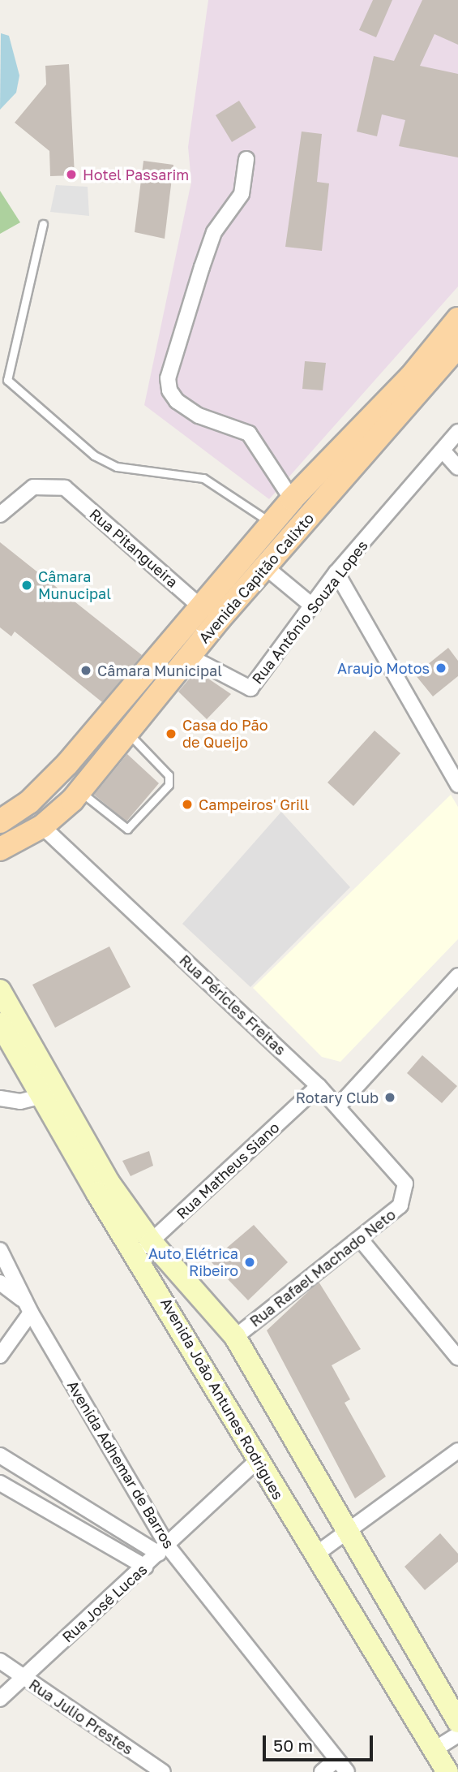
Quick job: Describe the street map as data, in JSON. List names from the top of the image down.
{
  "streets": {
    "main road": ["Avenida Capitão Calixto"],
    "street": [
      "Rua Pitangueira",
      "Rua Antônio Souza Lopes",
      "Rua Péricles Freitas",
      "Rua Matheus Siano",
      "Rua Rafael Machado Neto",
      "Avenida João Antunes Rodrigues",
      "Avenida Adhemar de Barros",
      "Rua José Lucas",
      "Rua Julio Prestes"
    ]
  },
  "crossings": [
    ["Rua Pitangueira", "Avenida Capitão Calixto"],
    ["Avenida Capitão Calixto", "Rua Antônio Souza Lopes"],
    ["Avenida Capitão Calixto", "Rua Péricles Freitas"],
    ["Rua Péricles Freitas", "Rua Matheus Siano"],
    ["Rua Péricles Freitas", "Rua Rafael Machado Neto"],
    ["Rua Matheus Siano", "Avenida João Antunes Rodrigues"],
    ["Rua Rafael Machado Neto", "Avenida João Antunes Rodrigues"],
    ["Avenida João Antunes Rodrigues", "Rua José Lucas"],
    ["Avenida Adhemar de Barros", "Rua José Lucas"],
    ["Rua José Lucas", "Rua Julio Prestes"]
  ],
  "places": [
    "Hotel Passarim",
    "Câmara Munucipal",
    "Araujo Motos",
    "Câmara Municipal",
    "Casa do Pão de Queijo",
    "Campeiros' Grill",
    "Rotary Club",
    "Auto Elétrica Ribeiro"
  ],
  "scale_bar": "50 m"
}
